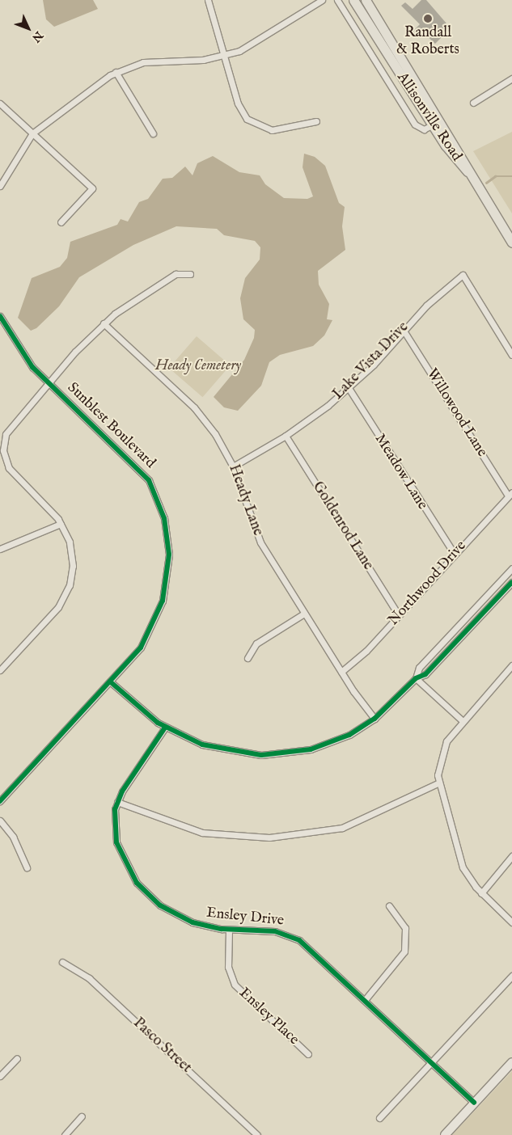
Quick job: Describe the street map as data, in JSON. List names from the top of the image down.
{
  "streets": {
    "main road": ["Allisonville Road"],
    "street": [
      "Lake Vista Drive",
      "Willowood Lane",
      "Sunblest Boulevard",
      "Meadow Lane",
      "Heady Lane",
      "Goldenrod Lane",
      "Northwood Drive",
      "Ensley Drive",
      "Ensley Place",
      "Pasco Street"
    ]
  },
  "crossings": [
    ["Lake Vista Drive", "Willowood Lane"],
    ["Lake Vista Drive", "Meadow Lane"],
    ["Lake Vista Drive", "Heady Lane"],
    ["Lake Vista Drive", "Goldenrod Lane"],
    ["Willowood Lane", "Northwood Drive"],
    ["Meadow Lane", "Northwood Drive"],
    ["Heady Lane", "Northwood Drive"],
    ["Goldenrod Lane", "Northwood Drive"],
    ["Ensley Drive", "Ensley Place"]
  ],
  "parks": ["Heady Cemetery"],
  "places": ["Randall & Roberts"],
  "north": "bottom right"
}
